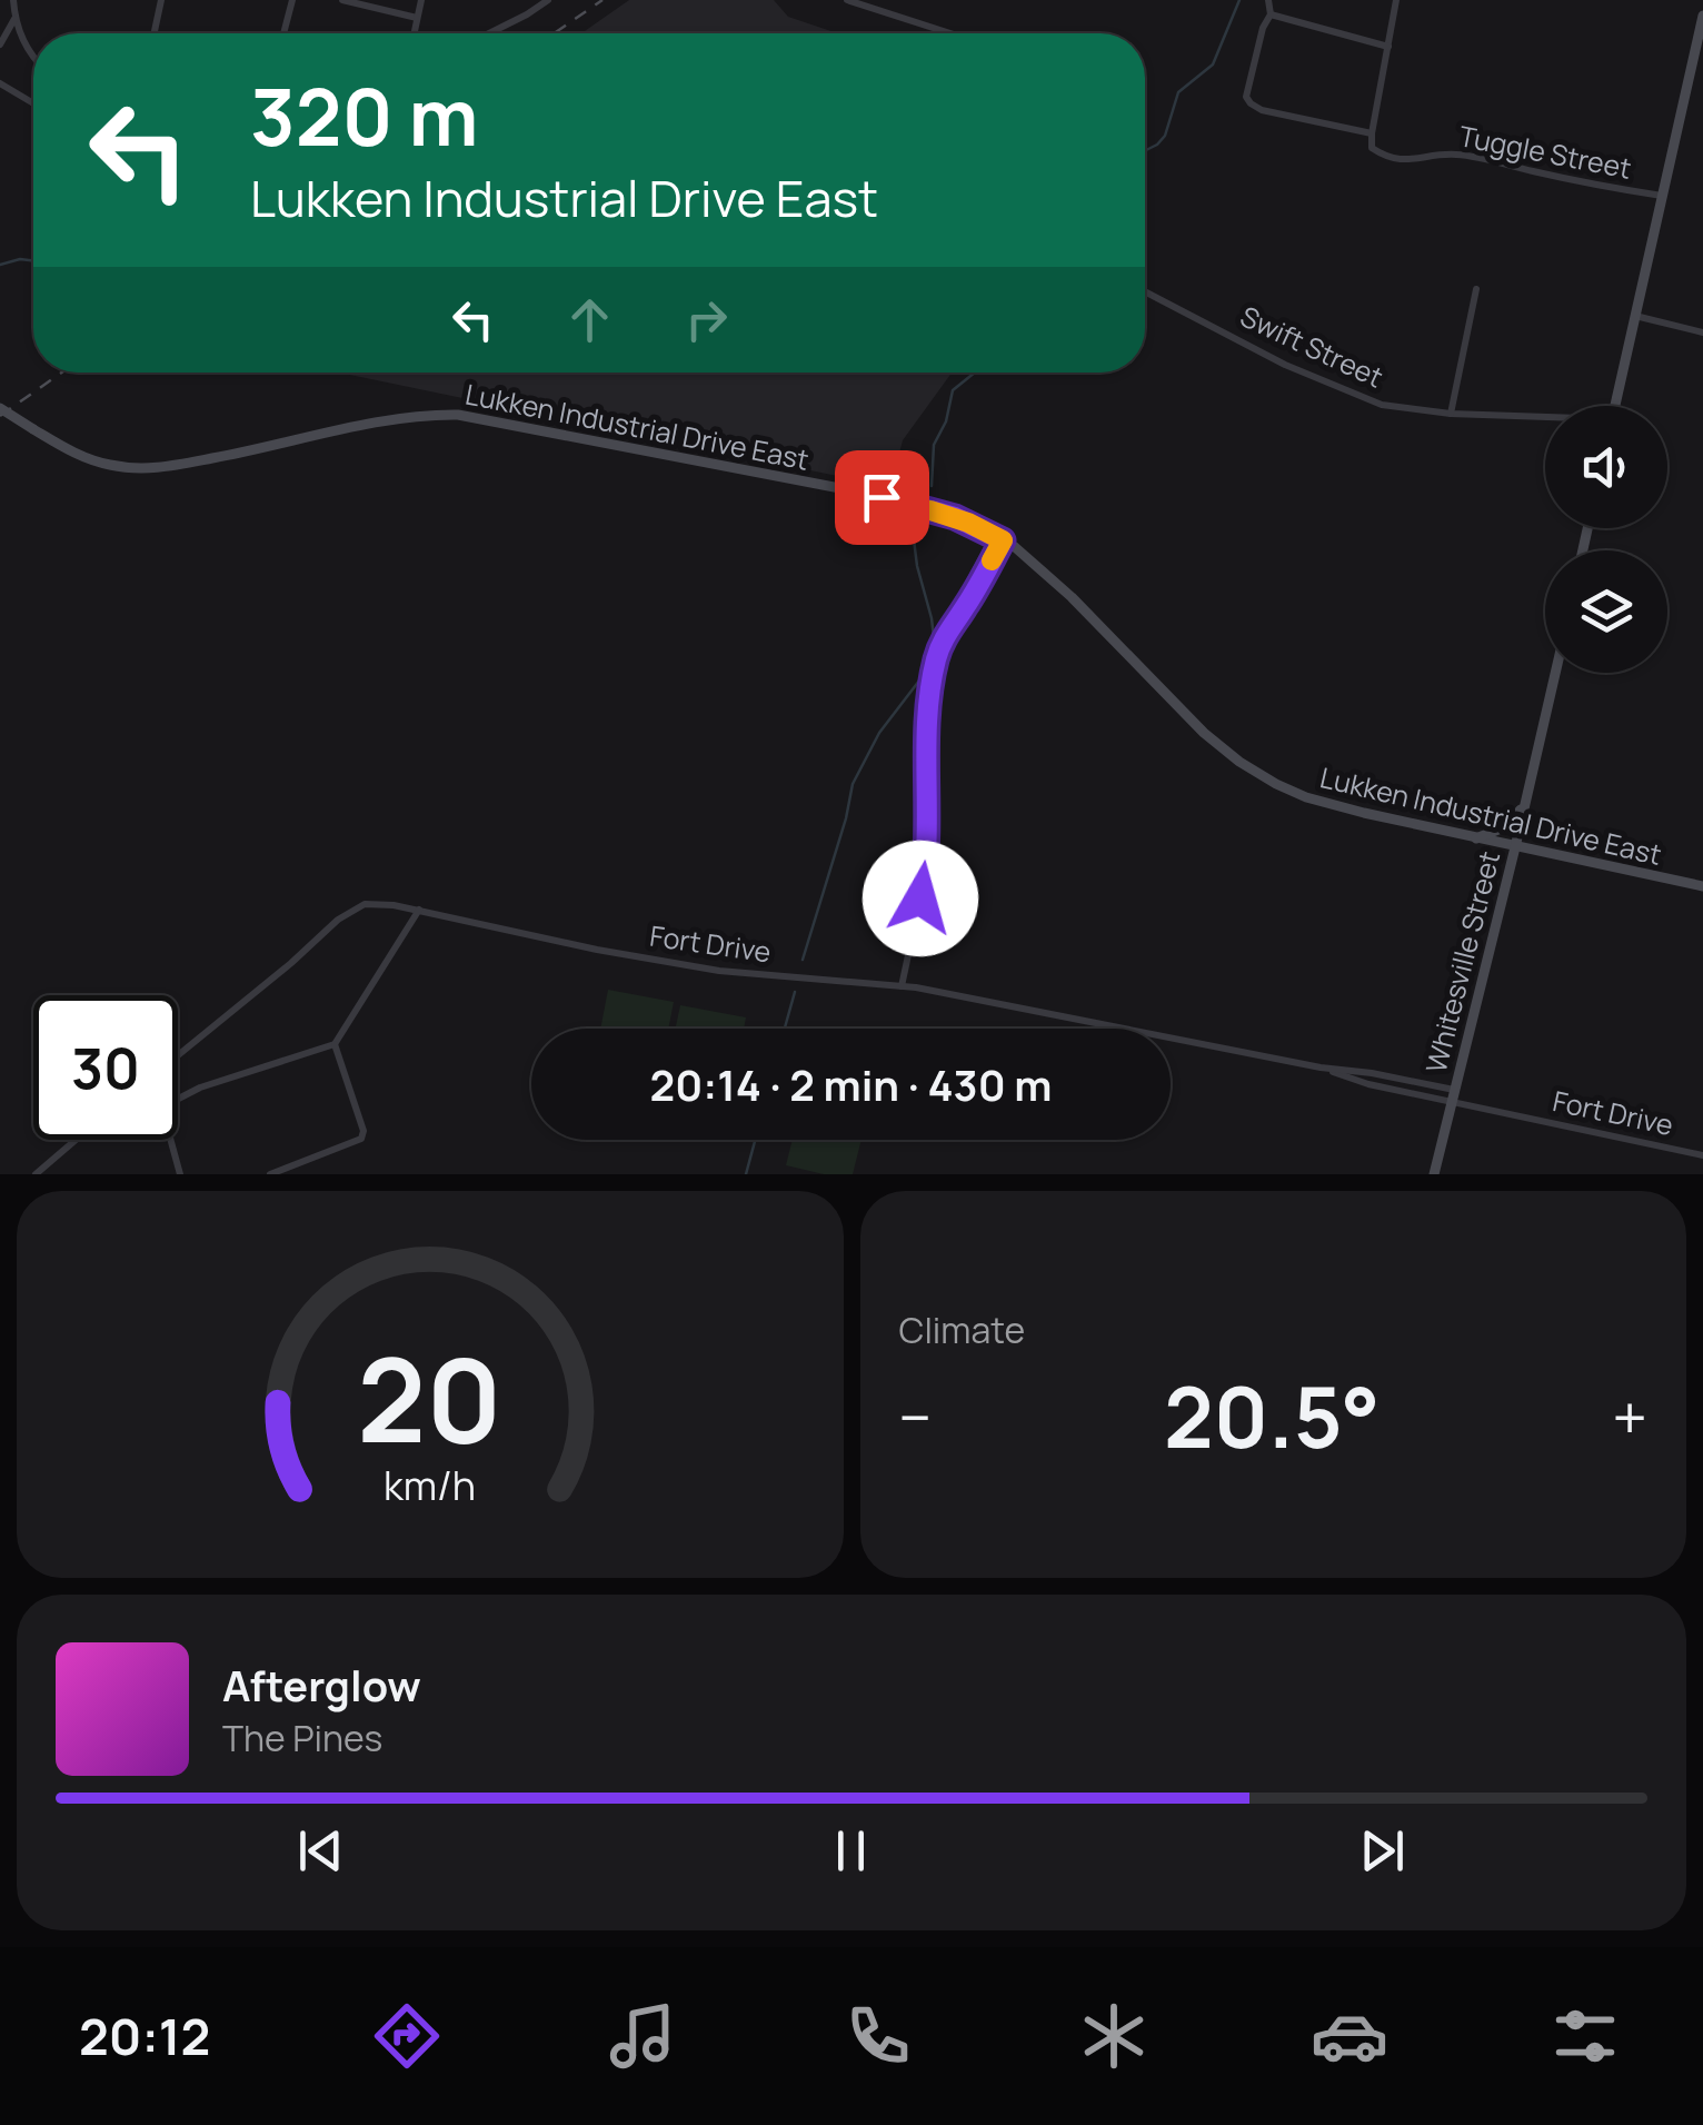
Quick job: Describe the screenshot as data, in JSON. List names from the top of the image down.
{
  "streets": {
    "main road": ["Lukken Industrial Drive East", "Whitesville Street"],
    "street": ["Tuggle Street", "Swift Street", "Fort Drive"]
  },
  "crossings": [
    ["Lukken Industrial Drive East", "Whitesville Street"],
    ["Fort Drive", "Whitesville Street"]
  ],
  "page": {
    "turn": ["320 m", "Lukken Industrial Drive East"],
    "limit": "30",
    "trip": "20:14 · 2 min · 430 m",
    "tile": "Climate",
    "heat": ["−", "20.5°", "+"],
    "song": ["Afterglow", "The Pines"],
    "tabs": "20:12",
    "gauge": ["20", "km/h"]
  }
}
